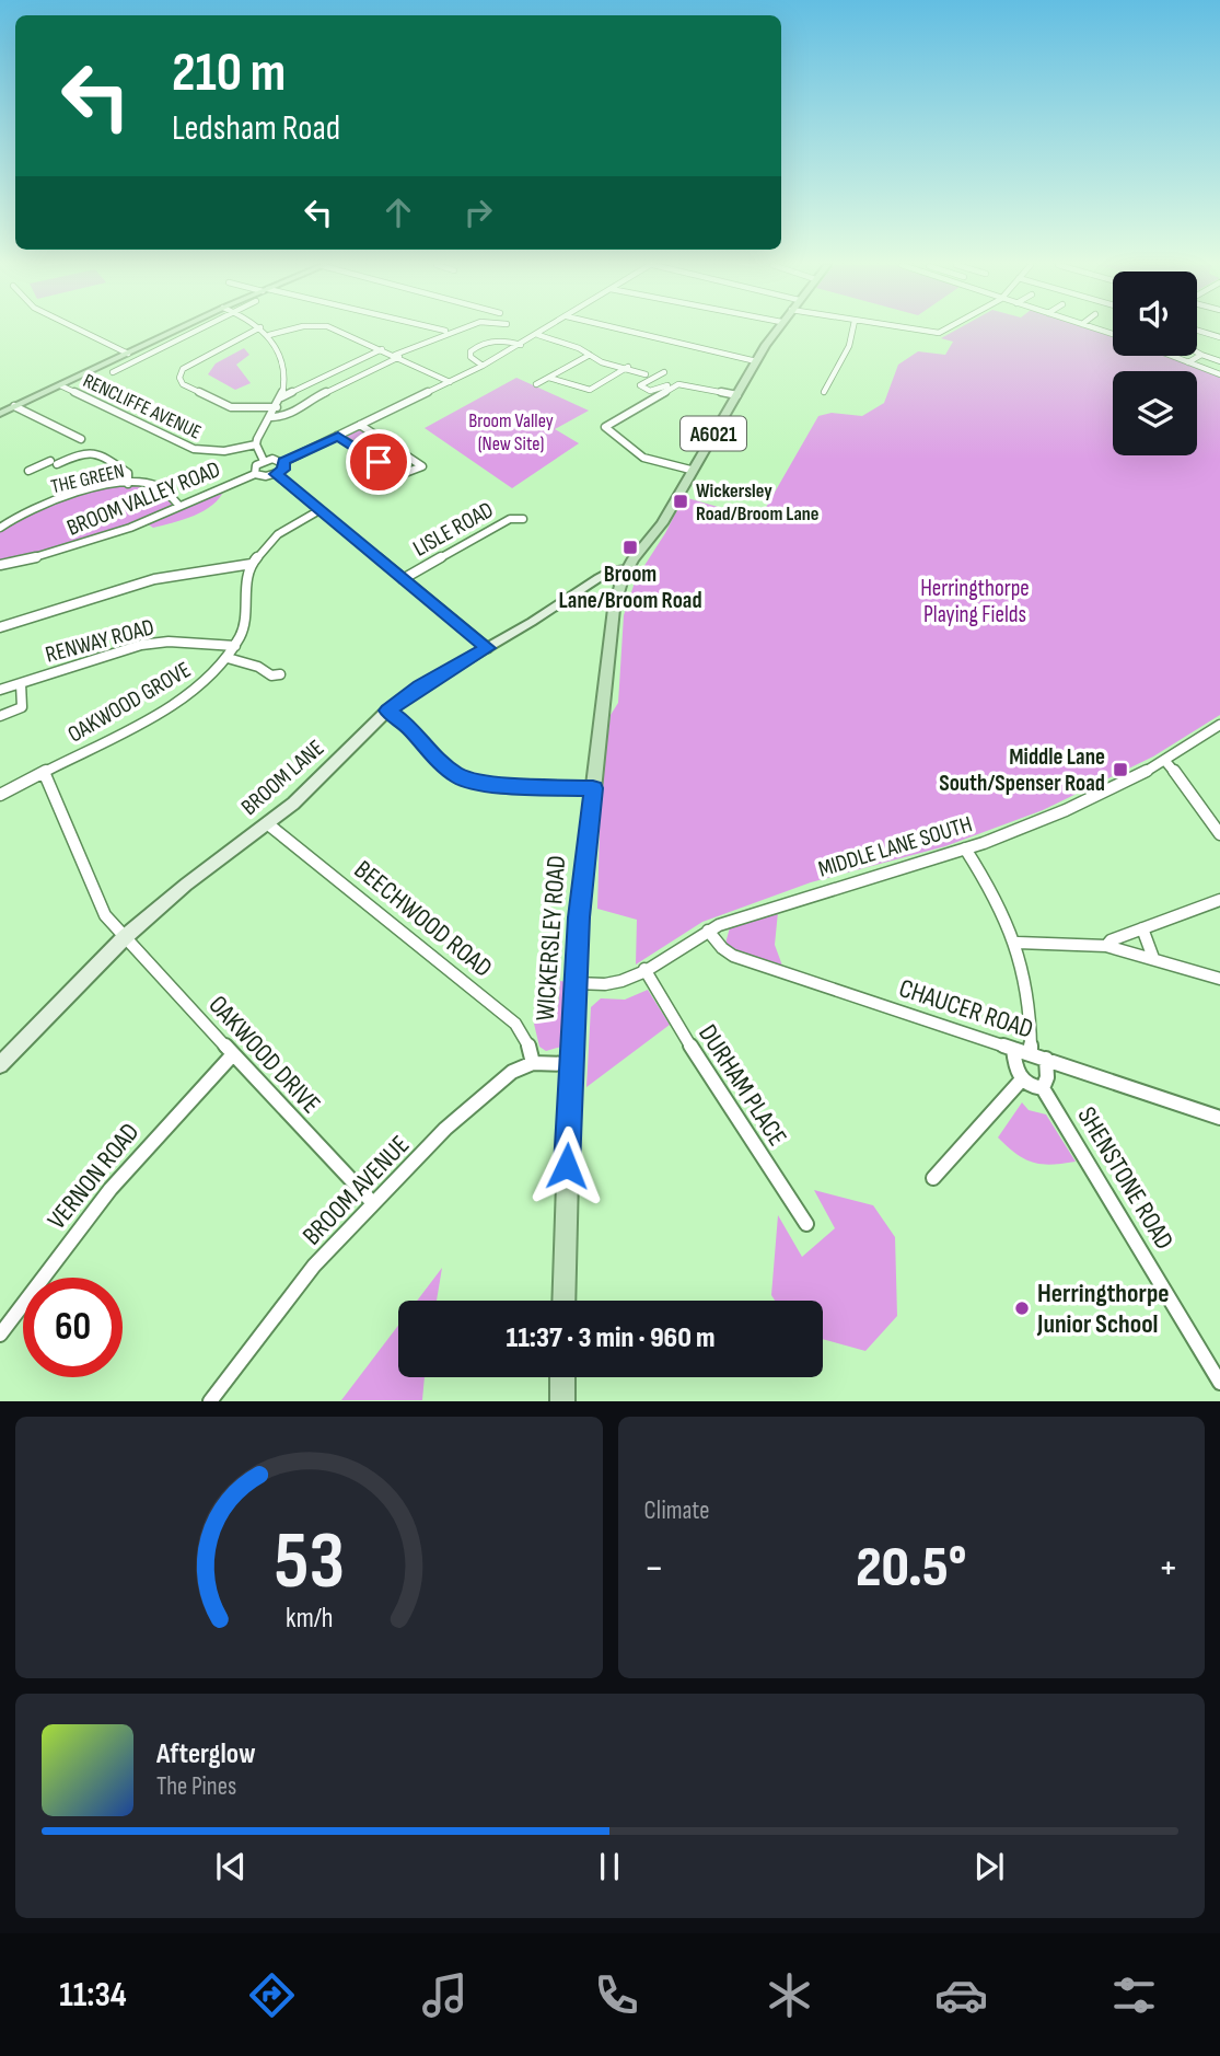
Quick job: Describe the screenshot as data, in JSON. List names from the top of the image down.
{
  "streets": {
    "main road": ["A6021", "BROOM LANE", "WICKERSLEY ROAD"],
    "street": [
      "RENCLIFFE AVENUE",
      "THE GREEN",
      "BROOM VALLEY ROAD",
      "LISLE ROAD",
      "RENWAY ROAD",
      "OAKWOOD GROVE",
      "MIDDLE LANE SOUTH",
      "BEECHWOOD ROAD",
      "CHAUCER ROAD",
      "OAKWOOD DRIVE",
      "DURHAM PLACE",
      "VERNON ROAD",
      "SHENSTONE ROAD",
      "BROOM AVENUE"
    ]
  },
  "crossings": [
    ["A6021", "BROOM LANE"],
    ["A6021", "WICKERSLEY ROAD"],
    ["THE GREEN", "BROOM VALLEY ROAD"],
    ["RENWAY ROAD", "OAKWOOD GROVE"],
    ["OAKWOOD GROVE", "OAKWOOD DRIVE"],
    ["BROOM LANE", "BEECHWOOD ROAD"],
    ["BROOM LANE", "WICKERSLEY ROAD"],
    ["BROOM LANE", "OAKWOOD DRIVE"],
    ["MIDDLE LANE SOUTH", "WICKERSLEY ROAD"],
    ["MIDDLE LANE SOUTH", "CHAUCER ROAD"],
    ["MIDDLE LANE SOUTH", "DURHAM PLACE"],
    ["BEECHWOOD ROAD", "BROOM AVENUE"],
    ["CHAUCER ROAD", "SHENSTONE ROAD"],
    ["OAKWOOD DRIVE", "VERNON ROAD"],
    ["OAKWOOD DRIVE", "BROOM AVENUE"]
  ],
  "parks": ["Broom Valley (New Site)", "Herringthorpe Playing Fields"],
  "places": {
    "transit": ["Wickersley Road/Broom Lane", "Broom Lane/Broom Road", "Middle Lane South/Spenser Road"],
    "other": ["Herringthorpe Junior School"]
  },
  "page": {
    "turn": ["210 m", "Ledsham Road"],
    "limit": "60",
    "trip": "11:37 · 3 min · 960 m",
    "tile": "Climate",
    "heat": ["−", "20.5°", "+"],
    "song": ["Afterglow", "The Pines"],
    "tabs": "11:34",
    "gauge": ["53", "km/h"]
  }
}
